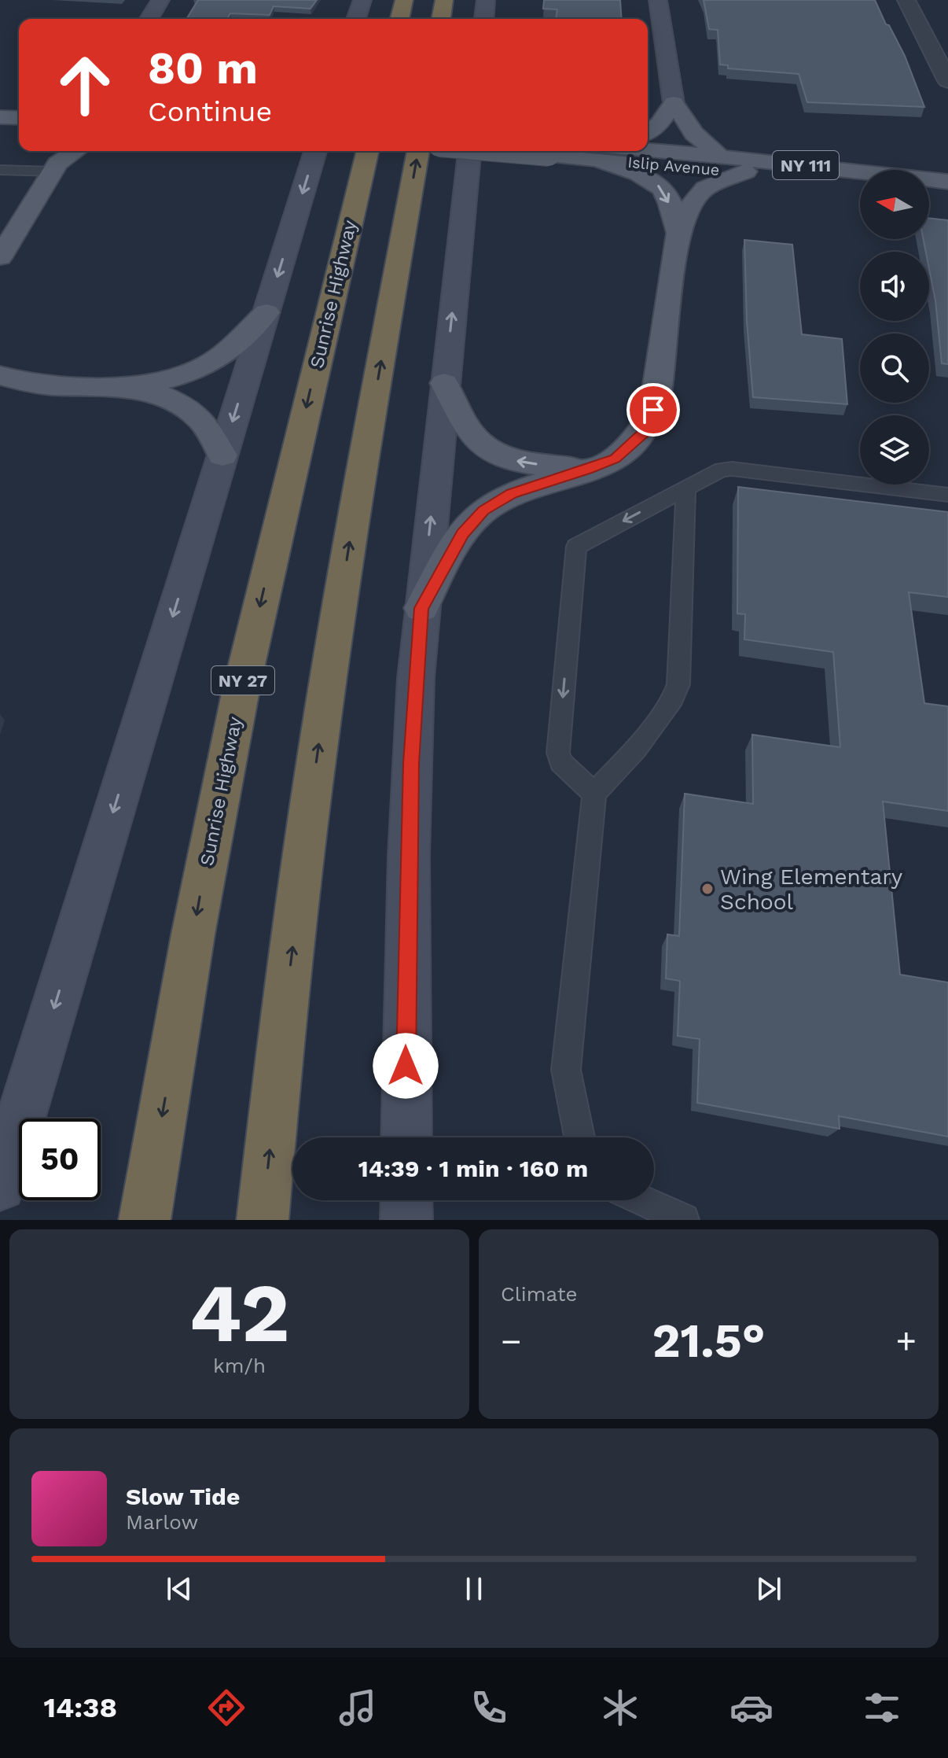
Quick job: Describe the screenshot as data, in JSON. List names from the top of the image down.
{
  "streets": {
    "highway": ["Sunrise Highway", "NY 27"],
    "main road": ["NY 111", "Islip Avenue"]
  },
  "places": ["Wing Elementary School"],
  "north": "left",
  "page": {
    "turn": ["80 m", "Continue"],
    "limit": "50",
    "trip": "14:39 · 1 min · 160 m",
    "tile": [
      ["42", "km/h"],
      "Climate"
    ],
    "heat": ["−", "21.5°", "+"],
    "song": ["Slow Tide", "Marlow"],
    "tabs": "14:38"
  }
}
